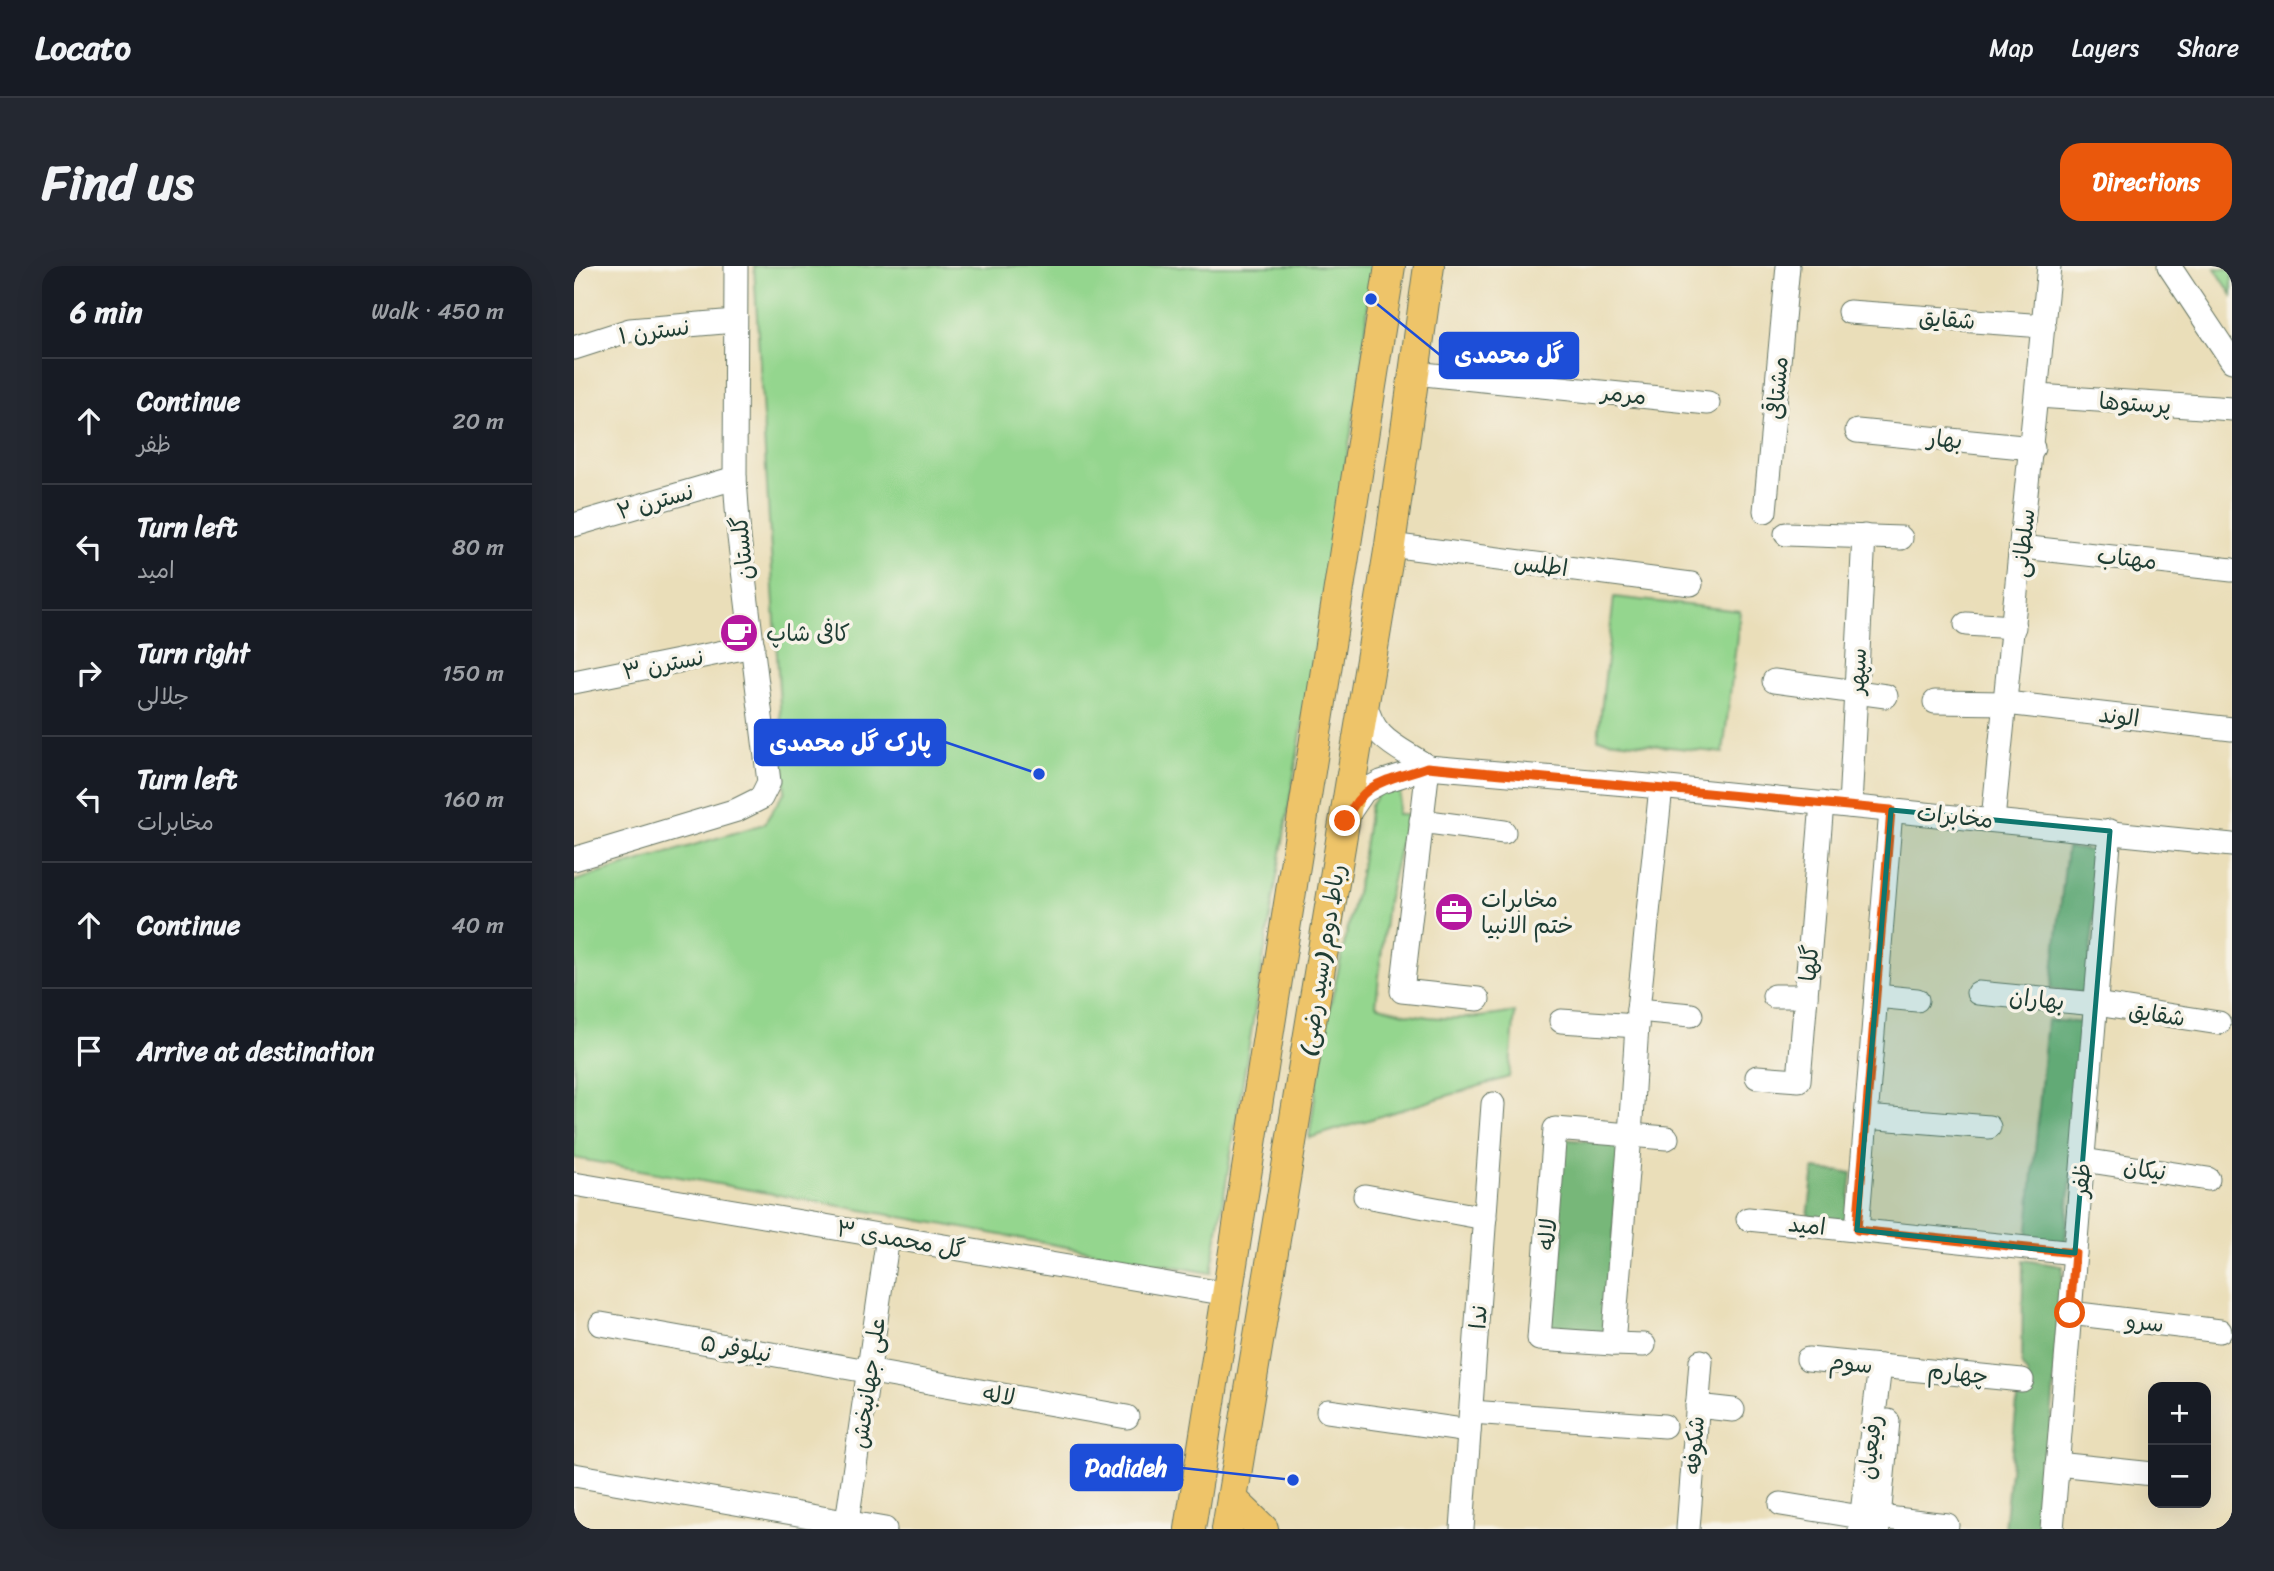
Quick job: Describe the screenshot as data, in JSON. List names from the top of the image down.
{
  "streets": {
    "main road": ["رباط دوم (سید رضی)"],
    "street": [
      "شقایق",
      "نسترن ۱",
      "مشتاقی",
      "مرمر",
      "پرستوها",
      "بهار",
      "نسترن ۲",
      "سلطانی",
      "گلستان",
      "مهتاب",
      "اطلس",
      "نسترن ۳",
      "سپهر",
      "الوند",
      "مخابرات",
      "گلها",
      "بهاران",
      "نیکان",
      "ظفر",
      "امید",
      "لاله",
      "گل محمدی ۳",
      "ندا",
      "سرو",
      "نیلوفر ۵",
      "سوم",
      "چهارم",
      "علی جهانبخش",
      "شکوفه"
    ]
  },
  "crossings": [
    ["شقایق", "سلطانی"],
    ["شقایق", "بهاران"],
    ["شقایق", "ظفر"],
    ["نسترن ۱", "گلستان"],
    ["مرمر", "رباط دوم (سید رضی)"],
    ["پرستوها", "سلطانی"],
    ["بهار", "سلطانی"],
    ["نسترن ۲", "گلستان"],
    ["سلطانی", "مهتاب"],
    ["سلطانی", "الوند"],
    ["سلطانی", "مخابرات"],
    ["گلستان", "نسترن ۳"],
    ["اطلس", "رباط دوم (سید رضی)"],
    ["سپهر", "مخابرات"],
    ["مخابرات", "گلها"],
    ["مخابرات", "ظفر"],
    ["رباط دوم (سید رضی)", "گل محمدی ۳"],
    ["بهاران", "ظفر"],
    ["نیکان", "ظفر"],
    ["ظفر", "امید"],
    ["ظفر", "سرو"],
    ["لاله", "نیلوفر ۵"],
    ["لاله", "علی جهانبخش"],
    ["گل محمدی ۳", "علی جهانبخش"],
    ["نیلوفر ۵", "علی جهانبخش"],
    ["سوم", "چهارم"]
  ],
  "places": {
    "other": ["گل محمدی", "پارک گل محمدی", "Padideh"],
    "cafe": ["کافی شاپ"],
    "office": ["مخابرات ختم الانبیا"]
  },
  "page": {
    "header": "Locato",
    "nav": ["Map", "Layers", "Share"],
    "title": "Find us",
    "buttons": "Directions",
    "heading": ["6 min", "Walk · 450 m"],
    "list": [
      ["Continue", "ظفر", "20 m"],
      ["Turn left", "امید", "80 m"],
      ["Turn right", "جلالی", "150 m"],
      ["Turn left", "مخابرات", "160 m"],
      ["Continue", "40 m"],
      "Arrive at destination"
    ],
    "map_buttons": ["+", "−"]
  }
}
